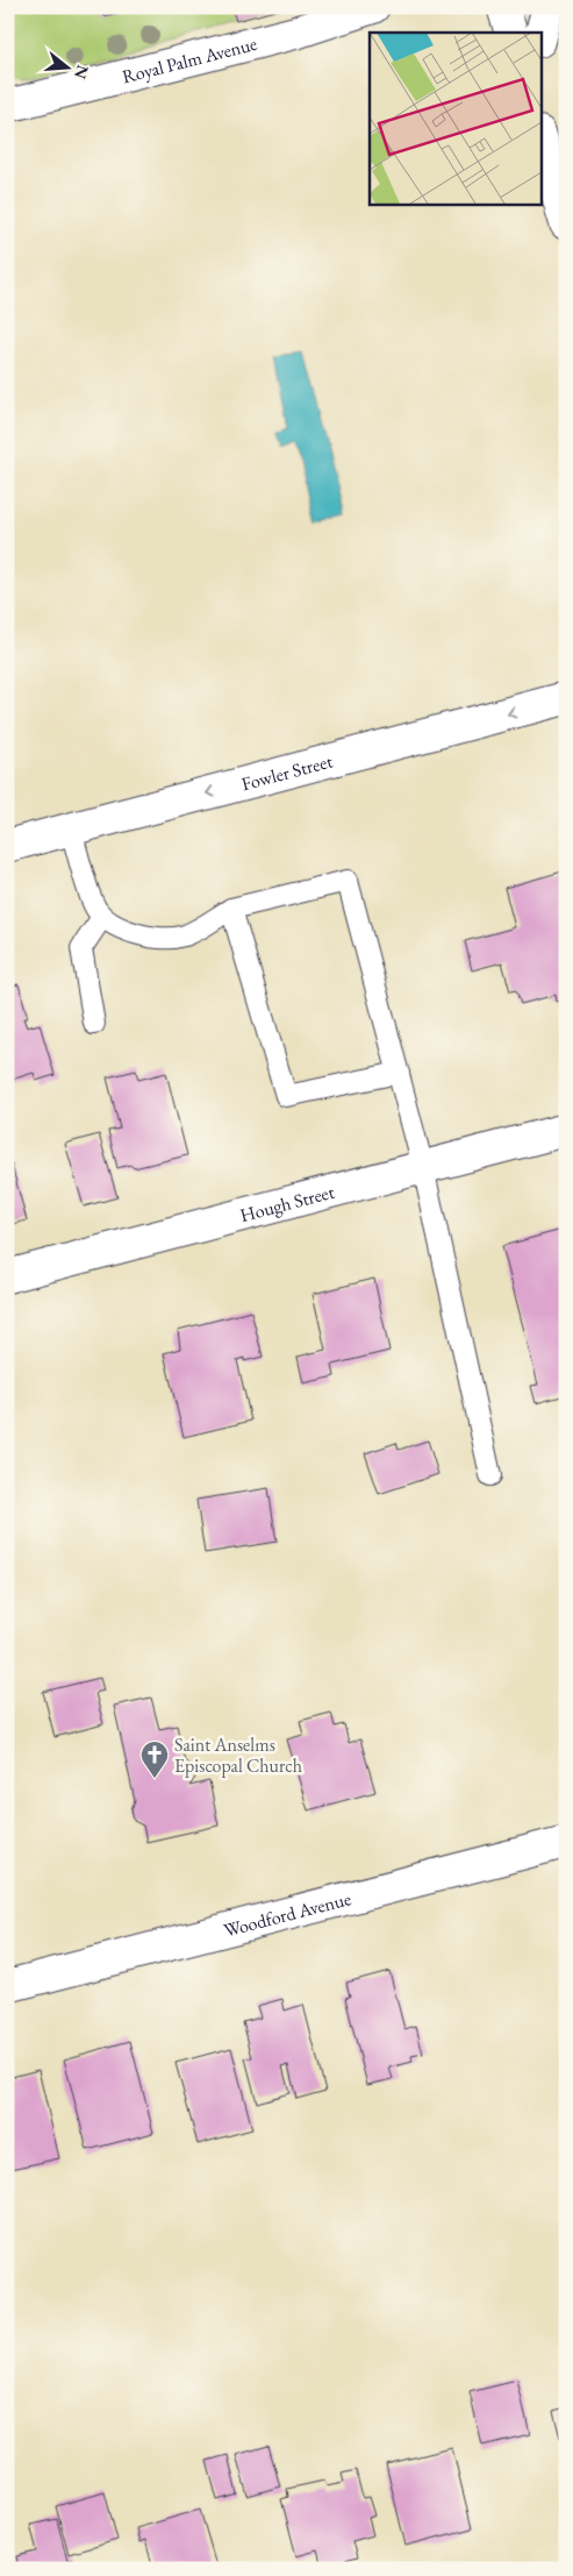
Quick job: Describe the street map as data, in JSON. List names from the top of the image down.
{
  "streets": {
    "street": [
      "Royal Palm Avenue",
      "Fowler Street",
      "Hough Street",
      "Woodford Avenue"
    ]
  },
  "one_way": ["Fowler Street"],
  "places": {
    "church": ["Saint Anselms Episcopal Church"]
  },
  "north": "right"
}
